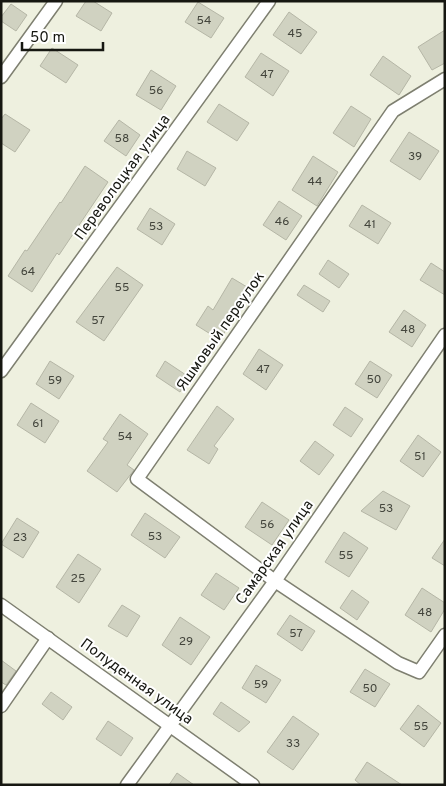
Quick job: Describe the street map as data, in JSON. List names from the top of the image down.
{
  "streets": {
    "street": [
      "Переволоцкая улица",
      "Яшмовый переулок",
      "Самарская улица",
      "Полуденная улица"
    ]
  },
  "crossings": [
    ["Яшмовый переулок", "Самарская улица"],
    ["Самарская улица", "Полуденная улица"]
  ],
  "house_numbers": [
    "54",
    "45",
    "47",
    "56",
    "58",
    "39",
    "44",
    "46",
    "41",
    "53",
    "64",
    "55",
    "57",
    "48",
    "47",
    "50",
    "59",
    "61",
    "54",
    "51",
    "53",
    "56",
    "53",
    "23",
    "55",
    "25",
    "48",
    "57",
    "29",
    "59",
    "50",
    "55",
    "33"
  ],
  "scale_bar": "50 m"
}
